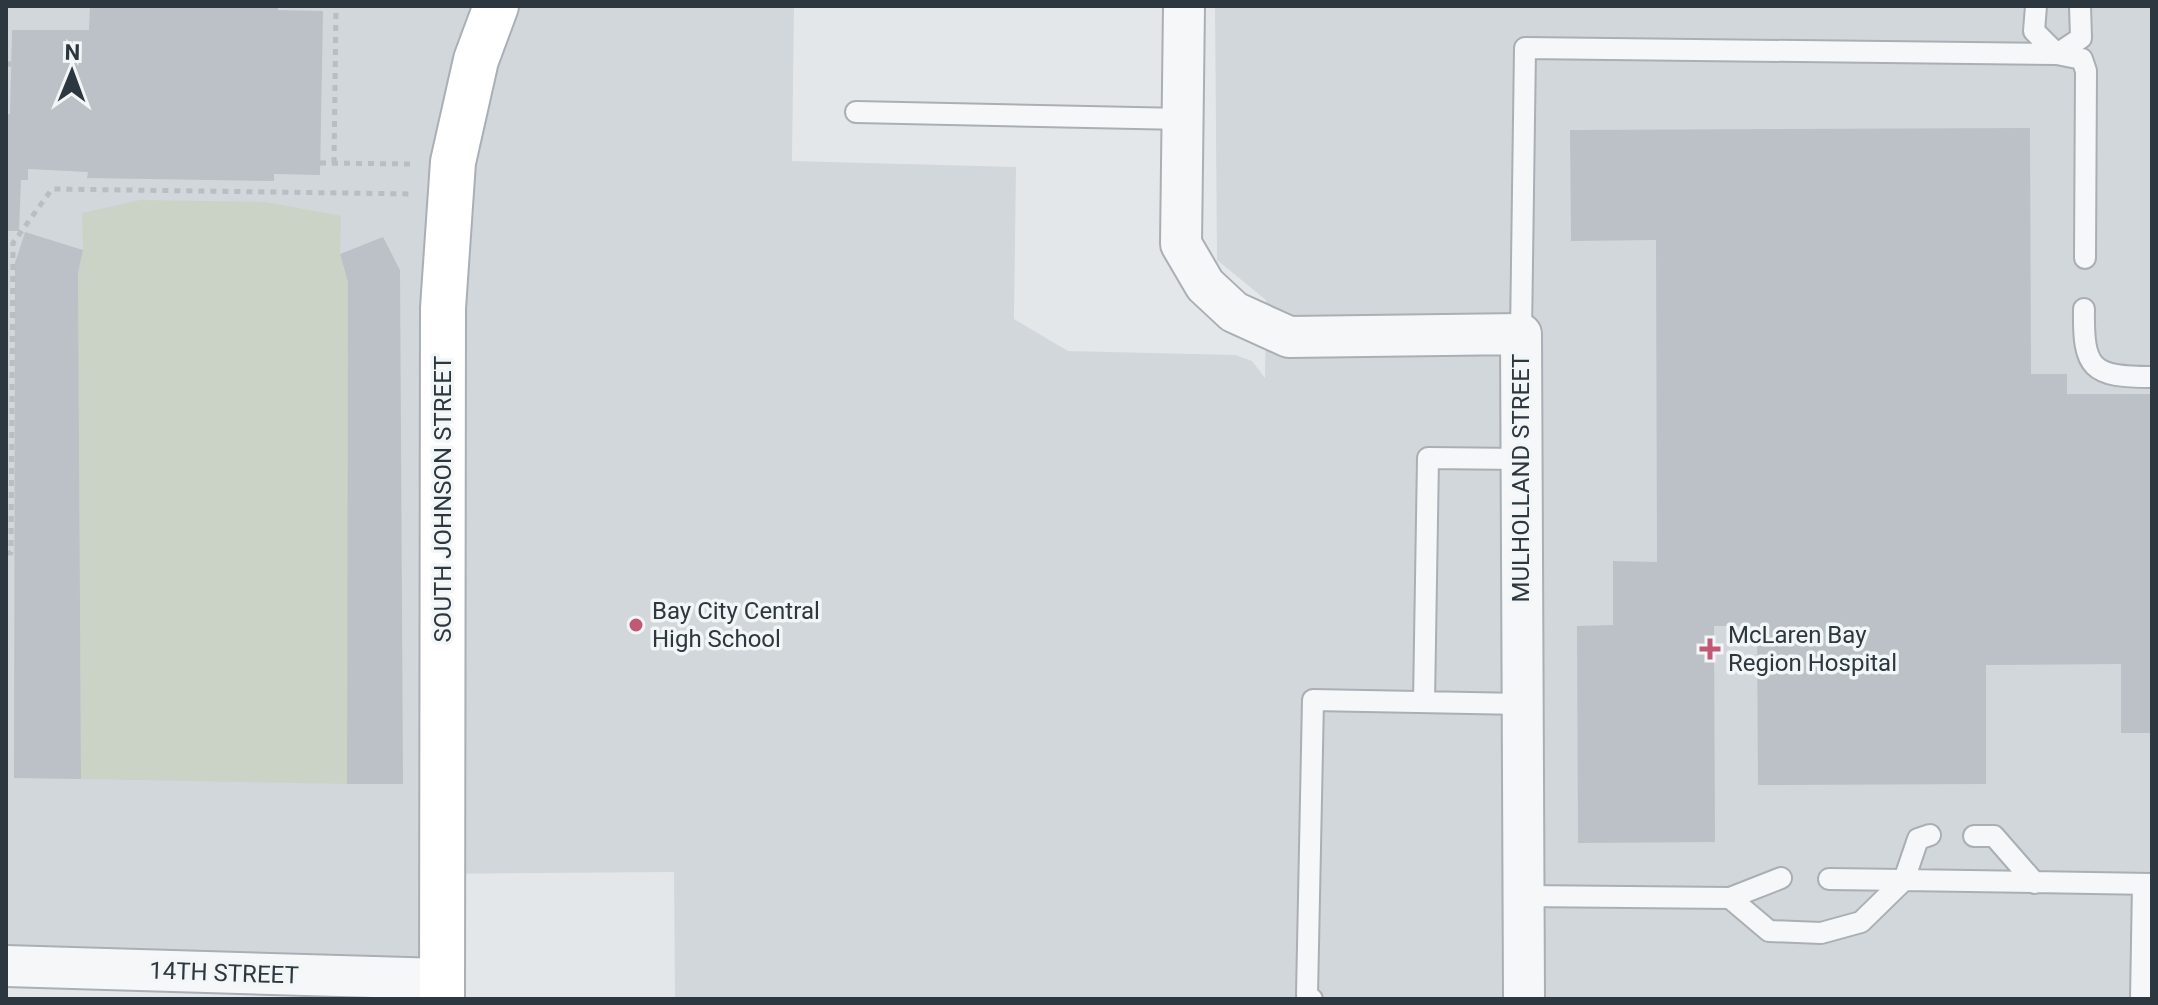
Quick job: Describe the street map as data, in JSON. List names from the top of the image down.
{
  "streets": {
    "street": ["MULHOLLAND STREET", "SOUTH JOHNSON STREET", "14TH STREET"]
  },
  "crossings": [
    ["SOUTH JOHNSON STREET", "14TH STREET"]
  ],
  "places": {
    "other": ["Bay City Central High School"],
    "health": ["McLaren Bay Region Hospital"]
  },
  "north": "top"
}
